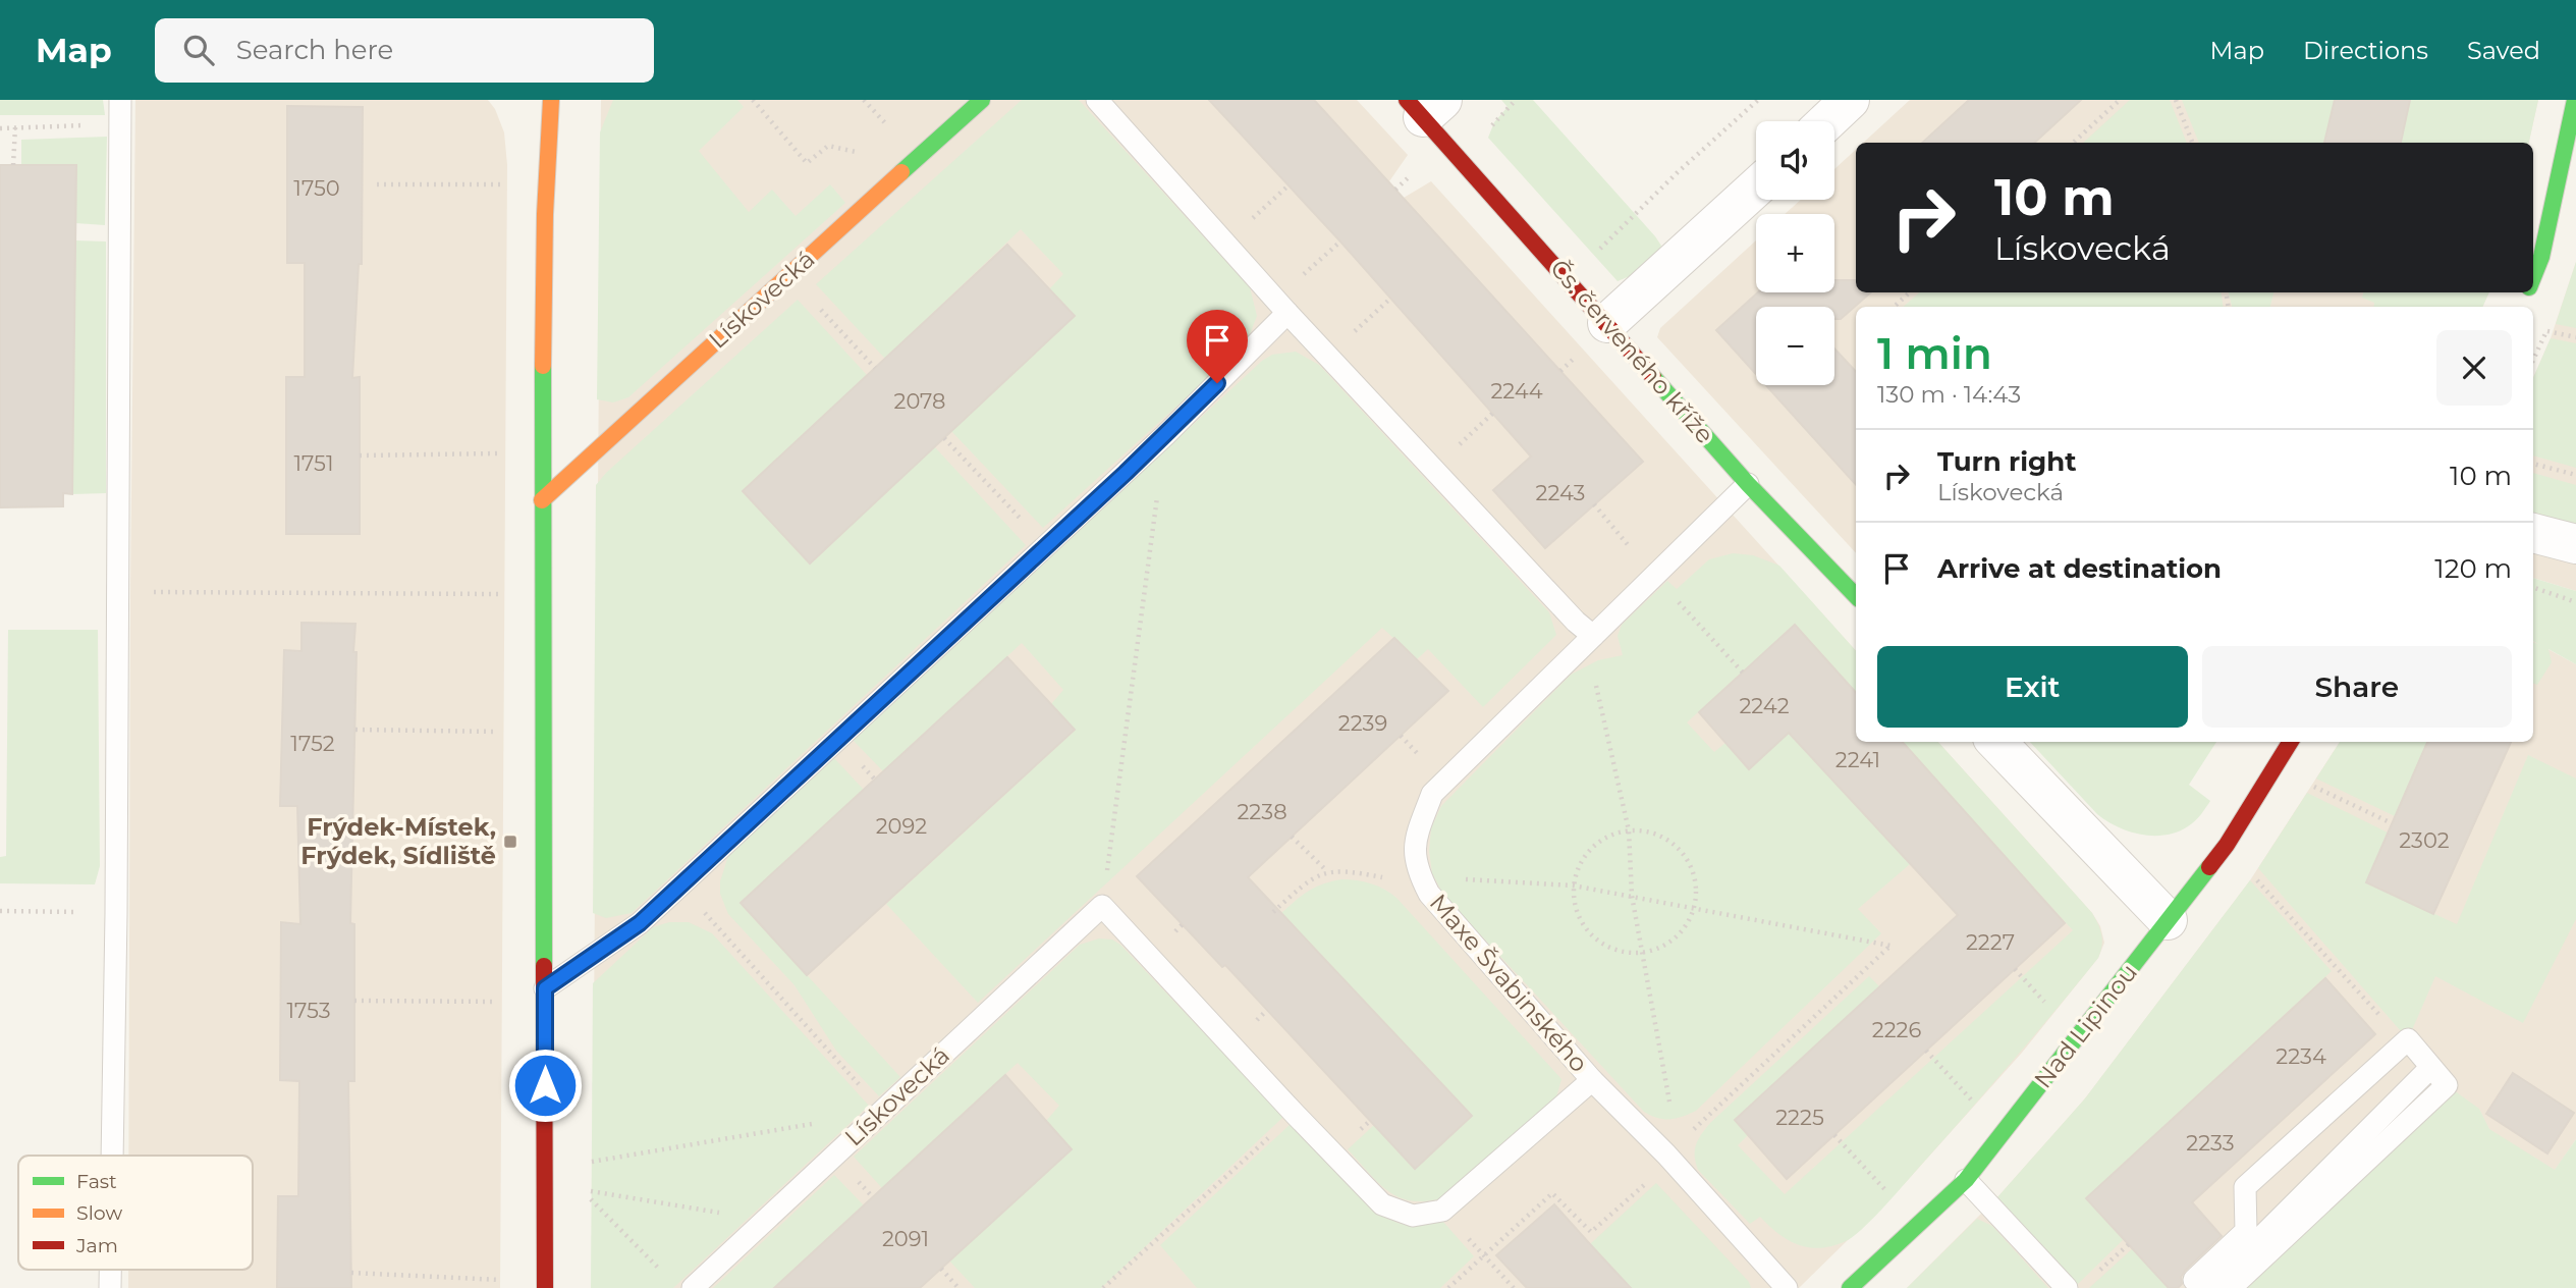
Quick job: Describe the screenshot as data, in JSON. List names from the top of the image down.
{
  "streets": {
    "street": ["Lískovecká", "Čs. červeného kříže", "Nad Lipinou"],
    "lane": ["Maxe Švabinského"]
  },
  "crossings": [
    ["Čs. červeného kříže", "Maxe Švabinského"]
  ],
  "places": {
    "transit": ["Frýdek-Místek, Frýdek, Sídliště"]
  },
  "house_numbers": [
    "1750",
    "2244",
    "2078",
    "1751",
    "2243",
    "2242",
    "2239",
    "1752",
    "2241",
    "2238",
    "2092",
    "2302",
    "2227",
    "1753",
    "2226",
    "2234",
    "2225",
    "2233",
    "2091"
  ],
  "legend": ["Fast", "Slow", "Jam"],
  "page": {
    "header": "Map",
    "search": "Search here",
    "nav": ["Map", "Directions", "Saved"],
    "map_buttons": ["+", "−"],
    "turn": ["10 m", "Lískovecká"],
    "heading": ["1 min", "130 m · 14:43"],
    "list": [
      {
        "name": "Turn right",
        "note": "Lískovecká",
        "value": "10 m"
      },
      {
        "name": "Arrive at destination",
        "value": "120 m"
      }
    ],
    "buttons": ["Exit", "Share"]
  }
}
